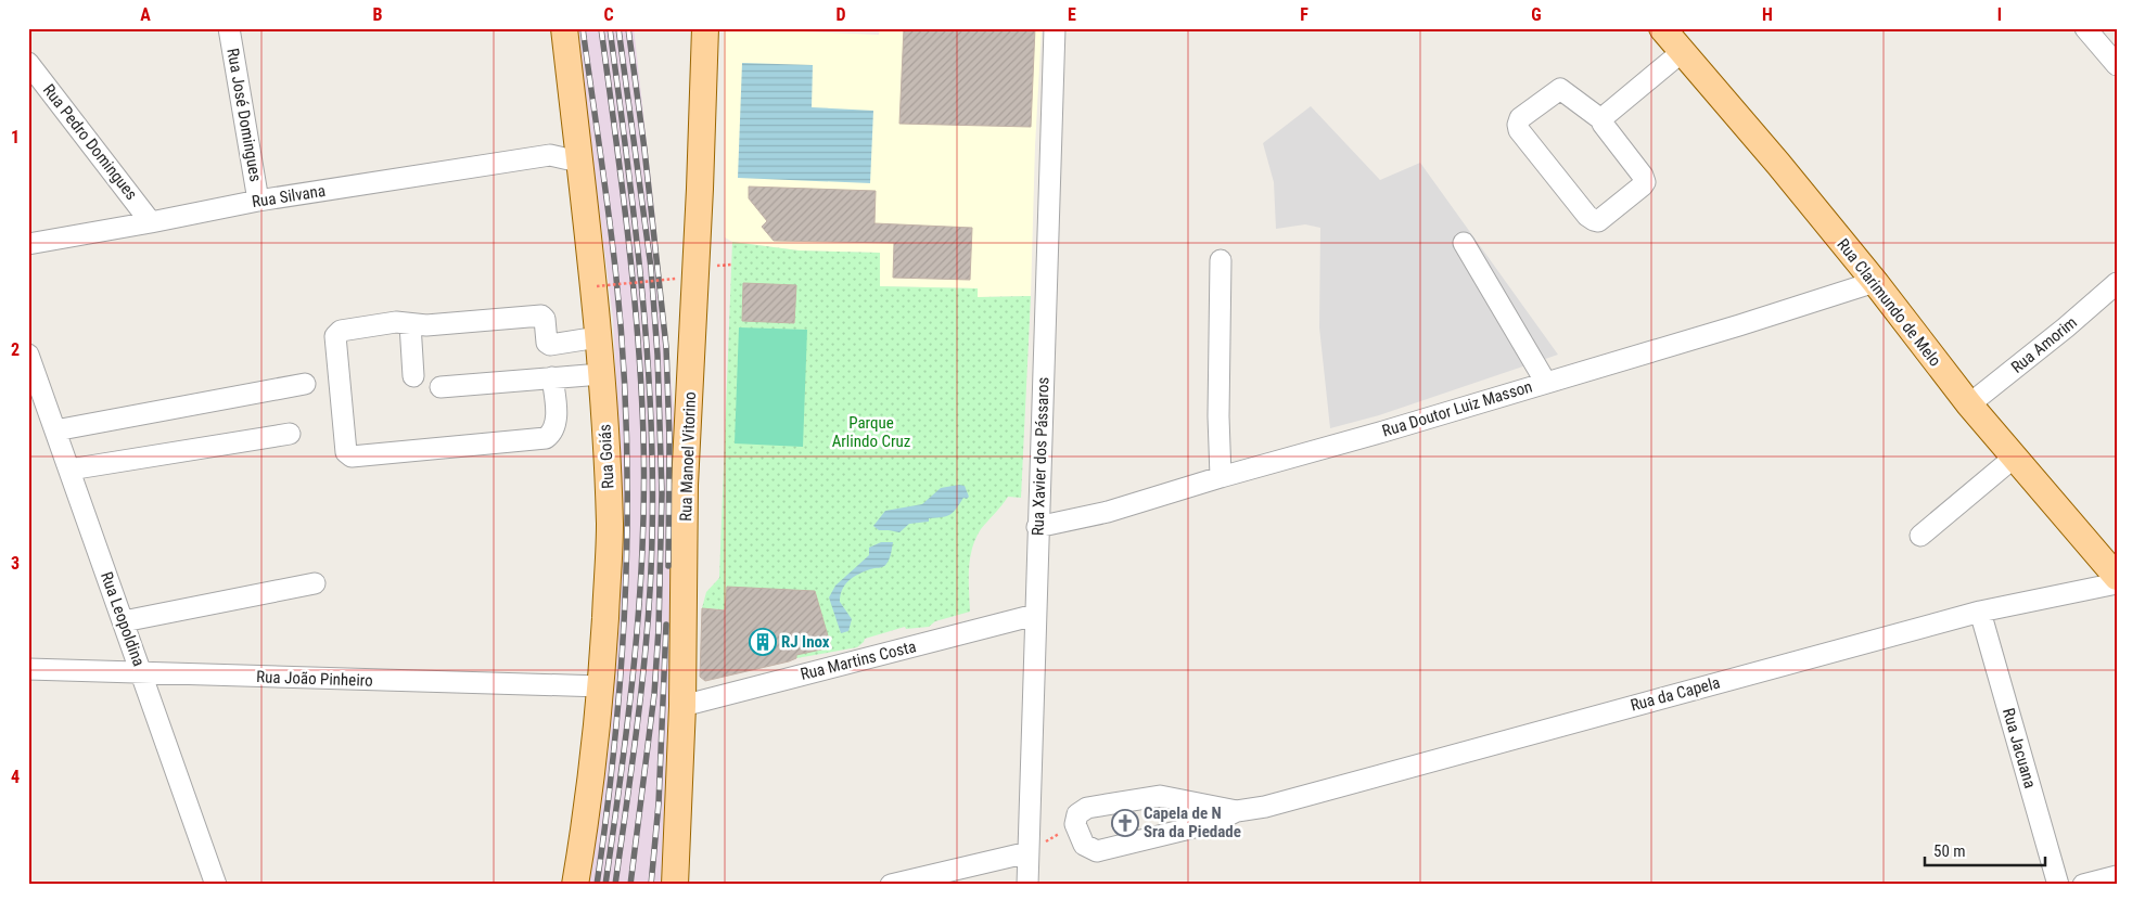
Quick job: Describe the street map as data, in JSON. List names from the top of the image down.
{
  "streets": {
    "main road": ["Rua Clarimundo de Melo", "Rua Goiás", "Rua Manoel Vitorino"],
    "street": [
      "Rua José Domingues",
      "Rua Pedro Domingues",
      "Rua Silvana",
      "Rua Amorim",
      "Rua Doutor Luiz Masson",
      "Rua Xavier dos Pássaros",
      "Rua Leopoldina",
      "Rua Martins Costa",
      "Rua João Pinheiro",
      "Rua da Capela",
      "Rua Jacuana"
    ]
  },
  "crossings": [
    ["Rua José Domingues", "Rua Silvana"],
    ["Rua Pedro Domingues", "Rua Silvana"],
    ["Rua Silvana", "Rua Goiás"],
    ["Rua Clarimundo de Melo", "Rua Amorim"],
    ["Rua Clarimundo de Melo", "Rua Doutor Luiz Masson"],
    ["Rua Doutor Luiz Masson", "Rua Xavier dos Pássaros"],
    ["Rua Goiás", "Rua João Pinheiro"],
    ["Rua Manoel Vitorino", "Rua Martins Costa"],
    ["Rua Xavier dos Pássaros", "Rua Martins Costa"],
    ["Rua Leopoldina", "Rua João Pinheiro"],
    ["Rua da Capela", "Rua Jacuana"]
  ],
  "parks": ["Parque Arlindo Cruz"],
  "places": {
    "building": ["RJ Inox"],
    "church": ["Capela de N Sra da Piedade"]
  },
  "scale_bar": "50 m",
  "grid": {
    "columns": [
      "A",
      "B",
      "C",
      "D",
      "E",
      "F",
      "G",
      "H",
      "I"
    ],
    "rows": [
      "1",
      "2",
      "3",
      "4"
    ]
  }
}
